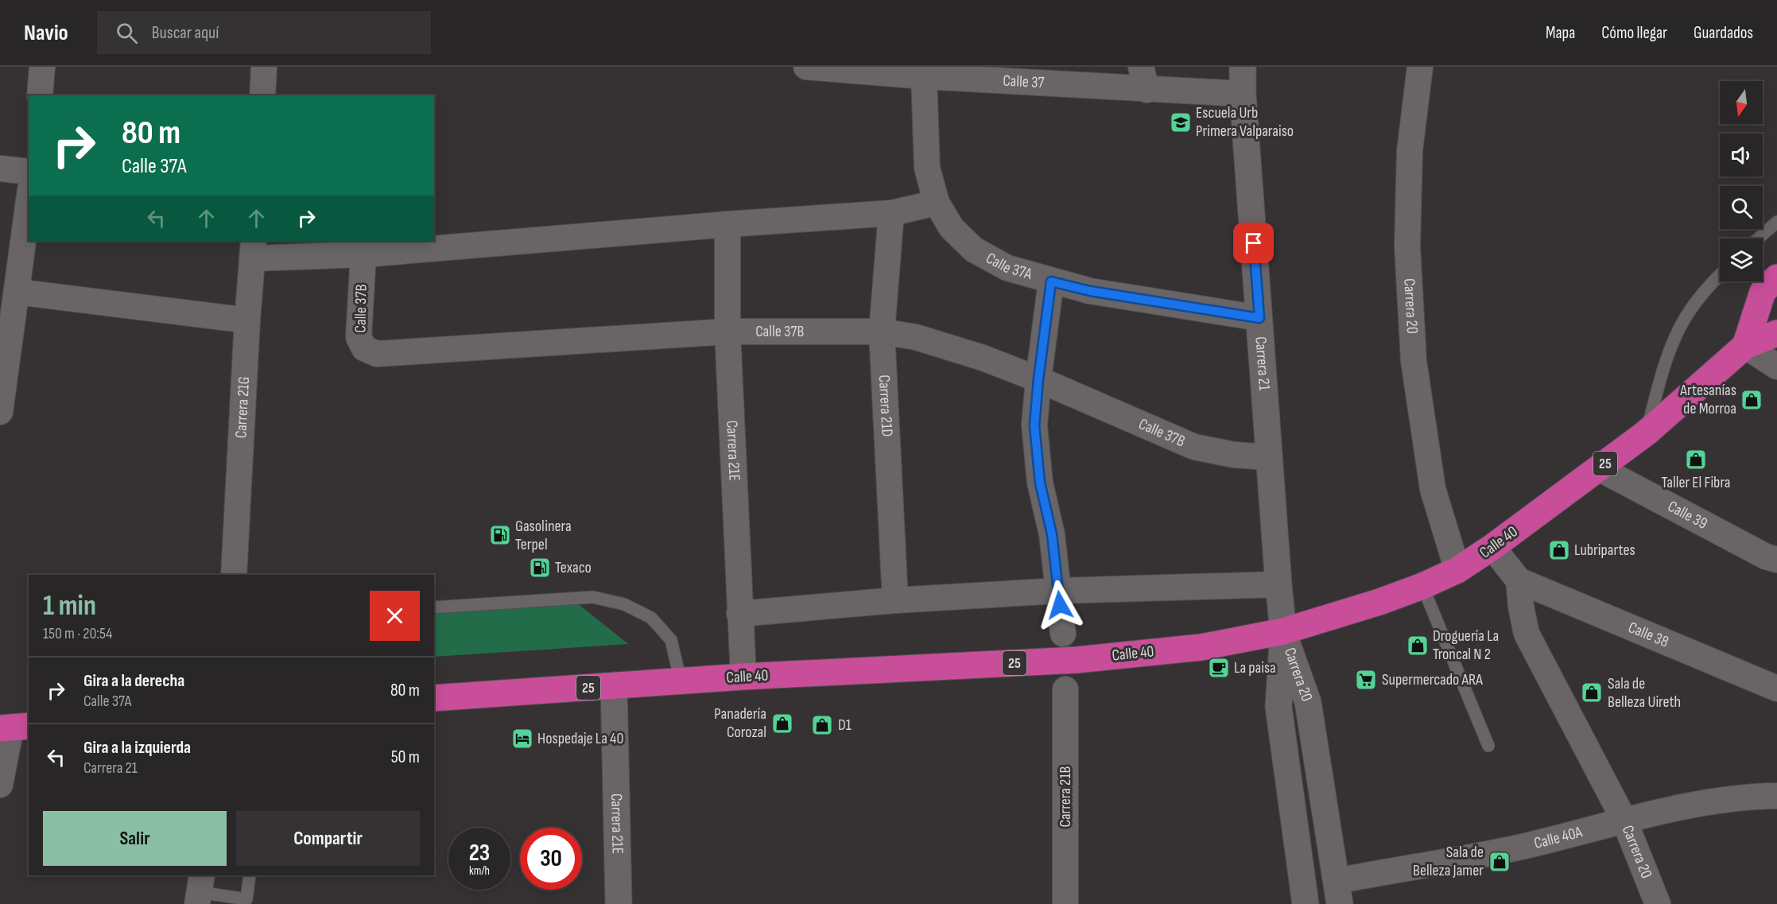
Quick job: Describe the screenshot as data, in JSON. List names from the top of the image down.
{
  "streets": {
    "highway": ["25", "Calle 40"],
    "street": [
      "Calle 37",
      "Calle 37A",
      "Carrera 20",
      "Calle 37B",
      "Carrera 21",
      "Carrera 21D",
      "Carrera 21G",
      "Carrera 21E",
      "Calle 39",
      "Calle 38",
      "Carrera 21B",
      "Calle 40A"
    ]
  },
  "crossings": [
    ["Calle 37", "Calle 37A"],
    ["Calle 37", "Carrera 21"],
    ["Calle 37A", "Carrera 21"],
    ["Carrera 20", "Carrera 21"],
    ["Carrera 20", "Calle 40"],
    ["Carrera 20", "Calle 38"],
    ["Carrera 20", "Calle 40A"],
    ["Calle 37B", "Carrera 21"],
    ["Calle 37B", "Carrera 21D"],
    ["Calle 37B", "Carrera 21E"],
    ["Carrera 21", "Calle 40"],
    ["Carrera 21E", "Calle 40"],
    ["25", "Calle 40"],
    ["Calle 39", "Calle 40"]
  ],
  "places": {
    "school or university": ["Escuela Urb Primera Valparaiso"],
    "shop": [
      "Artesanías de Morroa",
      "Taller El Fibra",
      "Lubripartes",
      "Droguería La Troncal N 2",
      "Sala de Belleza Uireth",
      "Panadería Corozal",
      "D1",
      "Sala de Belleza Jamer"
    ],
    "fuel station": ["Gasolinera Terpel", "Texaco"],
    "cafe": ["La paisa"],
    "supermarket": ["Supermercado ARA"],
    "hotel": ["Hospedaje La 40"]
  },
  "north": "bottom",
  "page": {
    "header": "Navio",
    "search": "Buscar aquí",
    "nav": ["Mapa", "Cómo llegar", "Guardados"],
    "turn": ["80 m", "Calle 37A"],
    "heading": ["1 min", "150 m · 20:54"],
    "list": [
      {
        "name": "Gira a la derecha",
        "note": "Calle 37A",
        "value": "80 m"
      },
      {
        "name": "Gira a la izquierda",
        "note": "Carrera 21",
        "value": "50 m"
      }
    ],
    "buttons": ["Salir", "Compartir"],
    "speed": "23 km/h",
    "limit": "30"
  }
}
